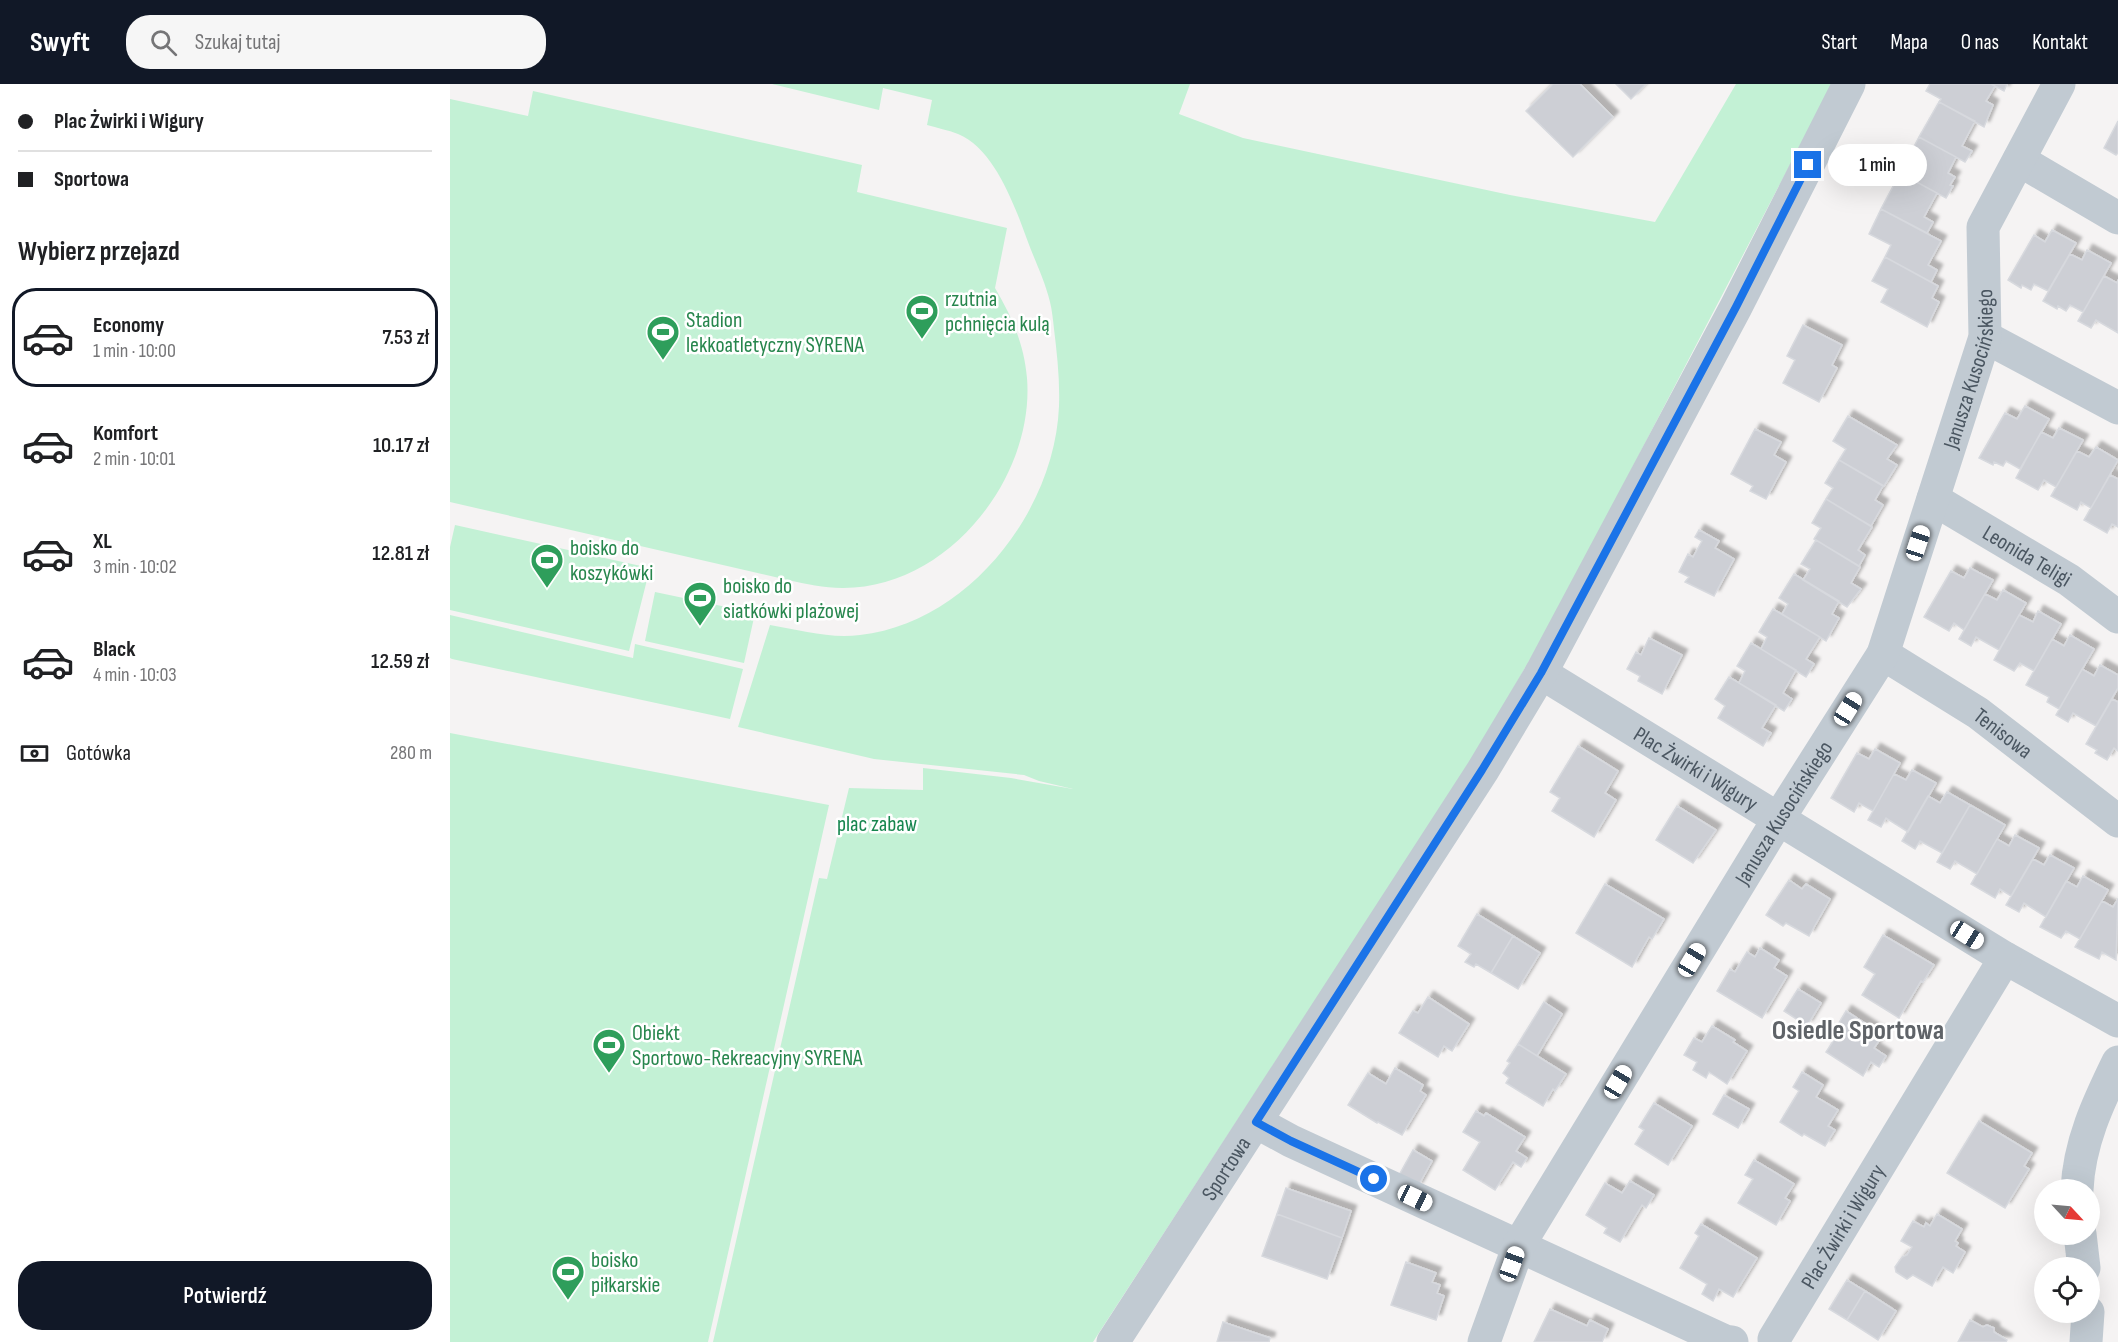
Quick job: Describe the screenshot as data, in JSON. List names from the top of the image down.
{
  "streets": {
    "street": [
      "Janusza Kusocińskiego",
      "Leonida Teligi",
      "Tenisowa",
      "Plac Żwirki i Wigury",
      "Sportowa"
    ]
  },
  "crossings": [
    ["Janusza Kusocińskiego", "Leonida Teligi"],
    ["Janusza Kusocińskiego", "Tenisowa"],
    ["Janusza Kusocińskiego", "Plac Żwirki i Wigury"],
    ["Plac Żwirki i Wigury", "Sportowa"]
  ],
  "districts": ["Osiedle Sportowa"],
  "parks": ["plac zabaw"],
  "places": {
    "sports": [
      "rzutnia pchnięcia kulą",
      "Stadion lekkoatletyczny SYRENA",
      "boisko do koszykówki",
      "boisko do siatkówki plażowej",
      "Obiekt Sportowo-Rekreacyjny SYRENA",
      "boisko piłkarskie"
    ]
  },
  "north": "bottom right",
  "page": {
    "header": "Swyft",
    "search": "Szukaj tutaj",
    "nav": [
      "Start",
      "Mapa",
      "O nas",
      "Kontakt"
    ],
    "banner": ["Plac Żwirki i Wigury", "Sportowa"],
    "bubble": "1 min",
    "heading": "Wybierz przejazd",
    "list": [
      {
        "name": "Economy",
        "note": "1 min · 10:00",
        "value": "7.53 zł"
      },
      {
        "name": "Komfort",
        "note": "2 min · 10:01",
        "value": "10.17 zł"
      },
      {
        "name": "XL",
        "note": "3 min · 10:02",
        "value": "12.81 zł"
      },
      {
        "name": "Black",
        "note": "4 min · 10:03",
        "value": "12.59 zł"
      }
    ],
    "pay": ["Gotówka", "280 m"],
    "buttons": "Potwierdź"
  }
}
